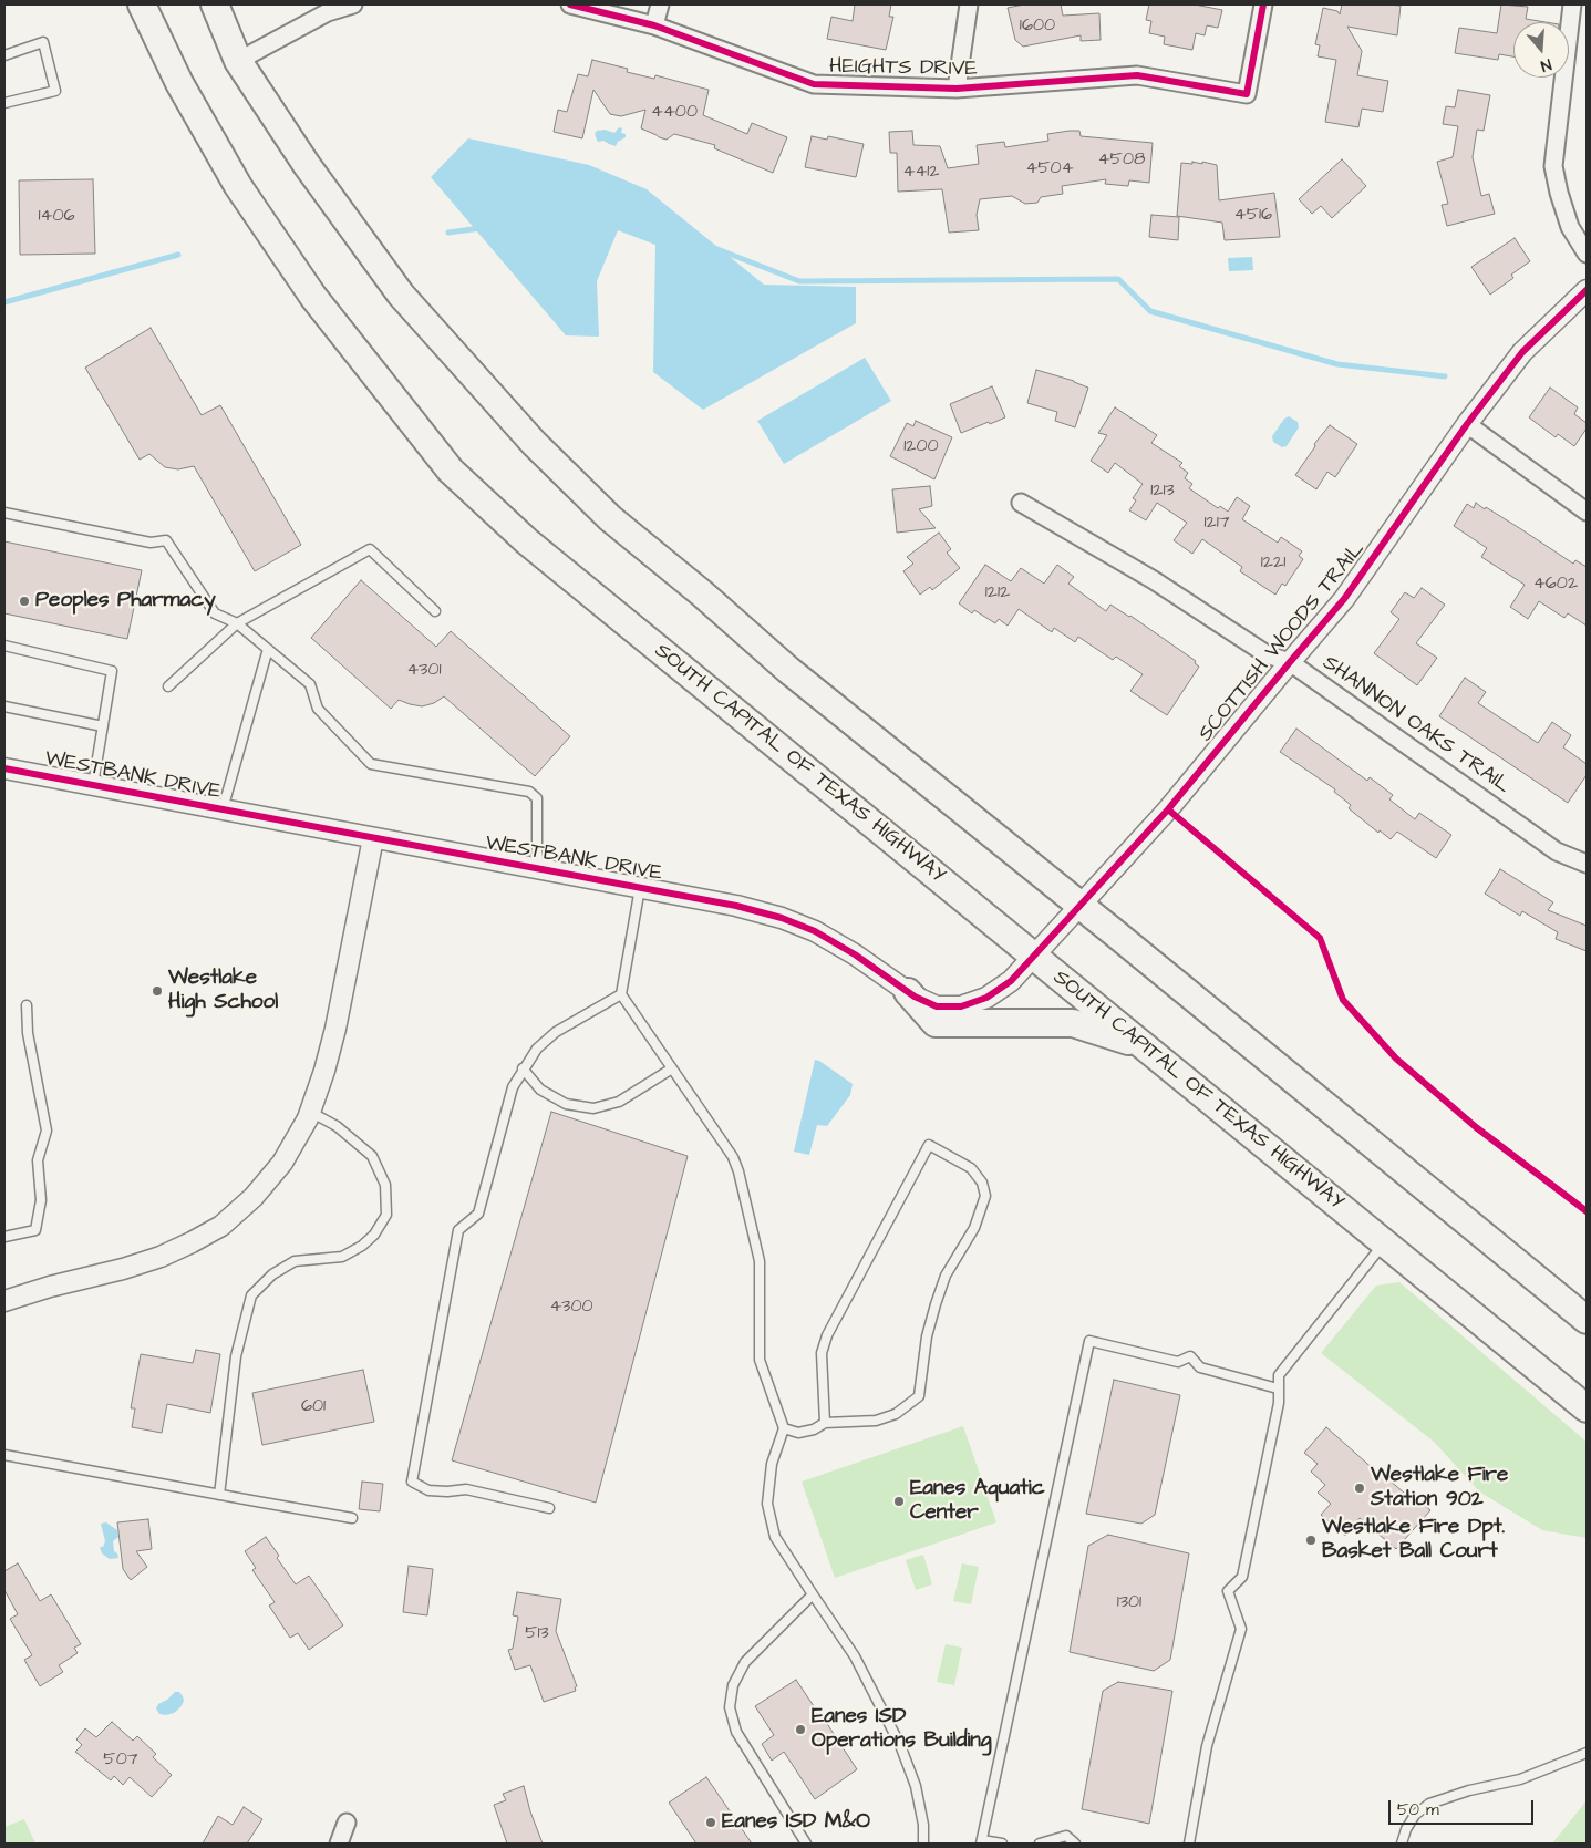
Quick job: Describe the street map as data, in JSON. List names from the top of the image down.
{
  "streets": {
    "highway": ["SOUTH CAPITAL OF TEXAS HIGHWAY"],
    "street": [
      "HEIGHTS DRIVE",
      "SCOTTISH WOODS TRAIL",
      "SHANNON OAKS TRAIL",
      "WESTBANK DRIVE"
    ]
  },
  "crossings": [
    ["SCOTTISH WOODS TRAIL", "SHANNON OAKS TRAIL"],
    ["SCOTTISH WOODS TRAIL", "WESTBANK DRIVE"],
    ["SOUTH CAPITAL OF TEXAS HIGHWAY", "WESTBANK DRIVE"]
  ],
  "places": [
    "Peoples Pharmacy",
    "Westlake High School",
    "Westlake Fire Station 902",
    "Eanes Aquatic Center",
    "Westlake Fire Dpt. Basket Ball Court",
    "Eanes ISD Operations Building",
    "Eanes ISD M&O"
  ],
  "house_numbers": [
    "1600",
    "4400",
    "4508",
    "4504",
    "4412",
    "4516",
    "1406",
    "1200",
    "1213",
    "1217",
    "1221",
    "4602",
    "1212",
    "4301",
    "4300",
    "601",
    "1301",
    "513",
    "507"
  ],
  "scale_bar": "50 m",
  "north": "bottom"
}
